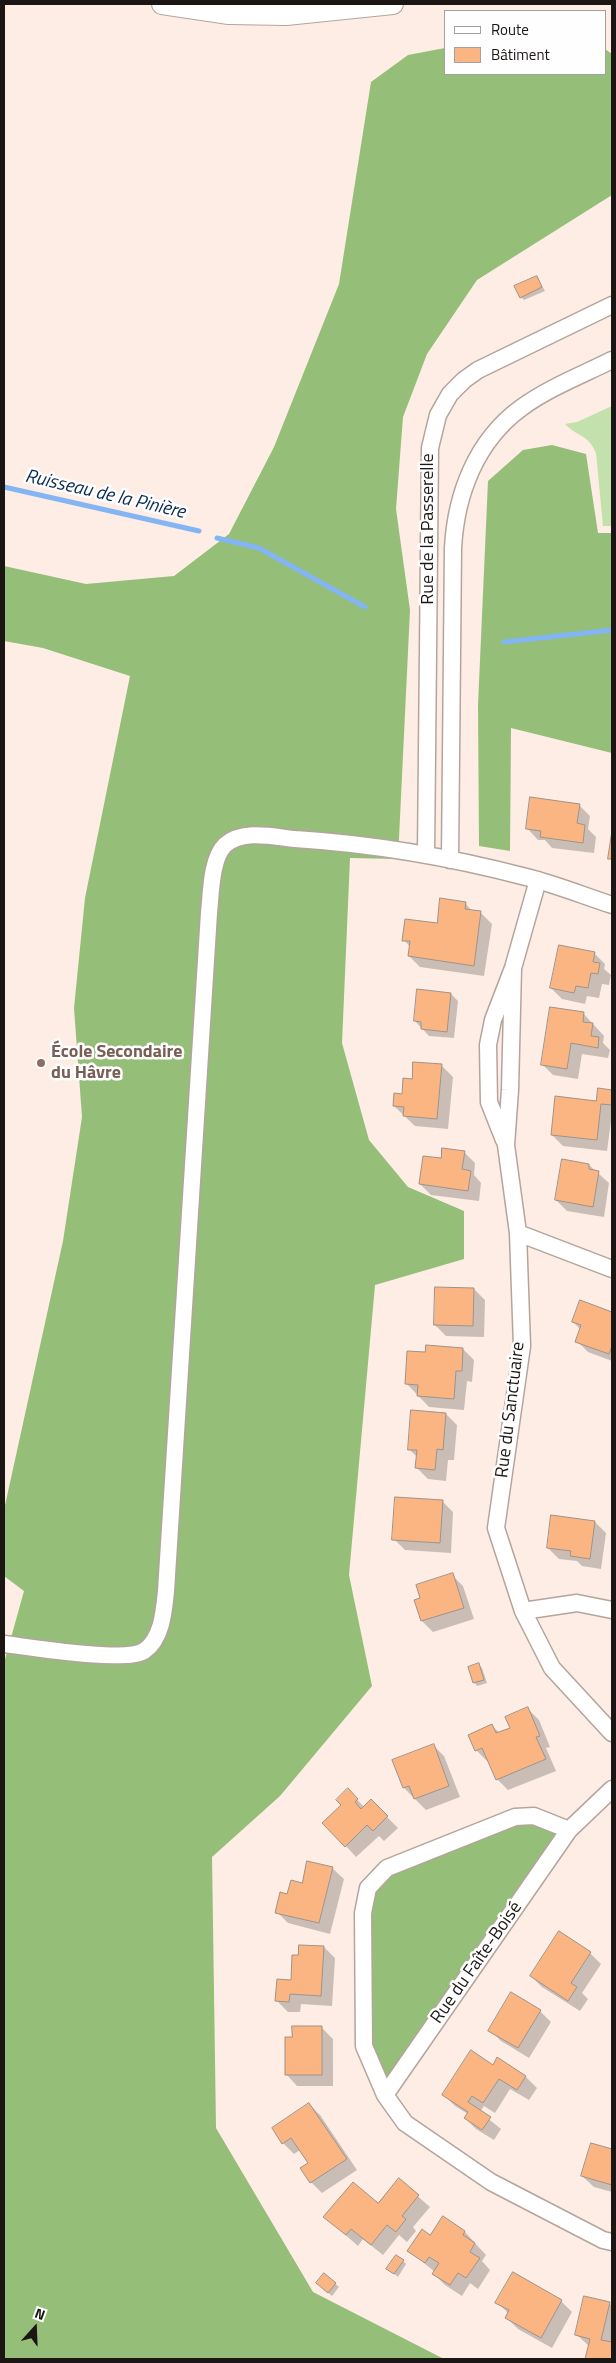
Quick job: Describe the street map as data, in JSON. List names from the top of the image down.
{
  "streets": {
    "street": ["Rue de la Passerelle", "Rue du Sanctuaire", "Rue du Faîte-Boisé"]
  },
  "water": ["Ruisseau de la Pinière"],
  "places": ["École Secondaire du Hâvre"],
  "legend": ["Route", "Bâtiment"],
  "north": "top"
}
